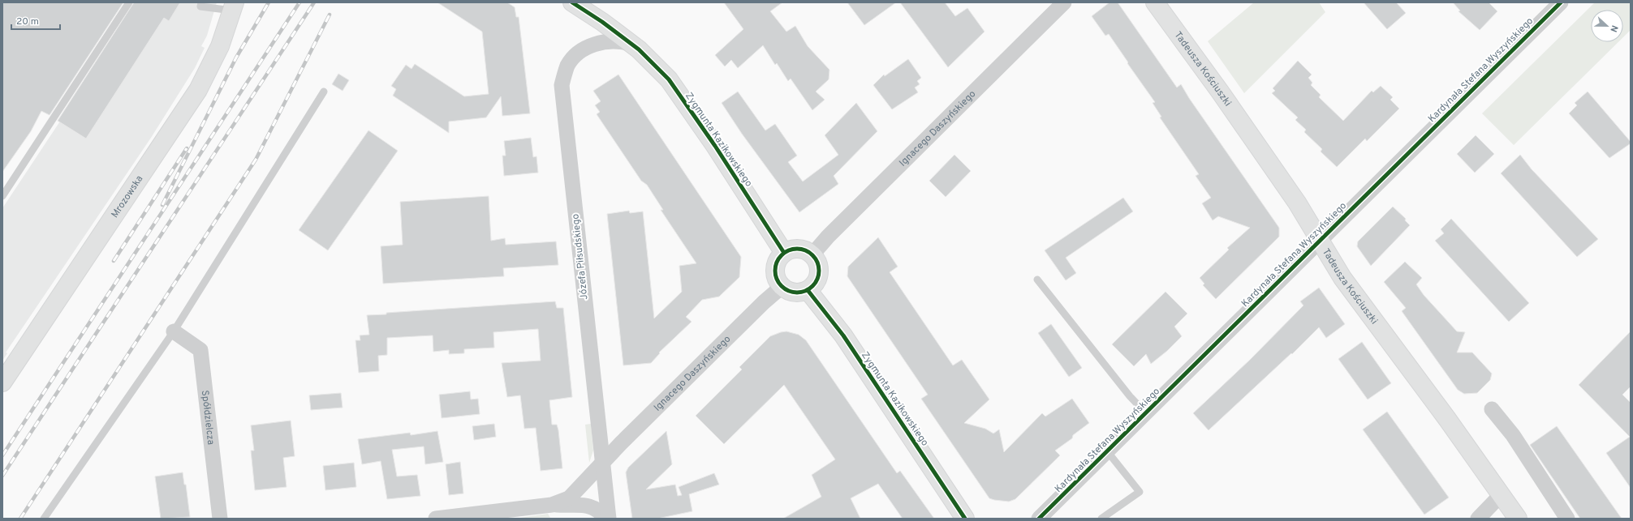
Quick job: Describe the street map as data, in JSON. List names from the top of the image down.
{
  "streets": {
    "street": [
      "Tadeusza Kościuszki",
      "Kardynała Stefana Wyszyńskiego",
      "Ignacego Daszyńskiego",
      "Zygmunta Kazikowskiego",
      "Mrozowska",
      "Józefa Piłsudskiego",
      "Spółdzielcza"
    ]
  },
  "crossings": [
    ["Tadeusza Kościuszki", "Kardynała Stefana Wyszyńskiego"],
    ["Ignacego Daszyńskiego", "Zygmunta Kazikowskiego"],
    ["Ignacego Daszyńskiego", "Józefa Piłsudskiego"],
    ["Zygmunta Kazikowskiego", "Józefa Piłsudskiego"]
  ],
  "scale_bar": "20 m",
  "north": "right"
}
